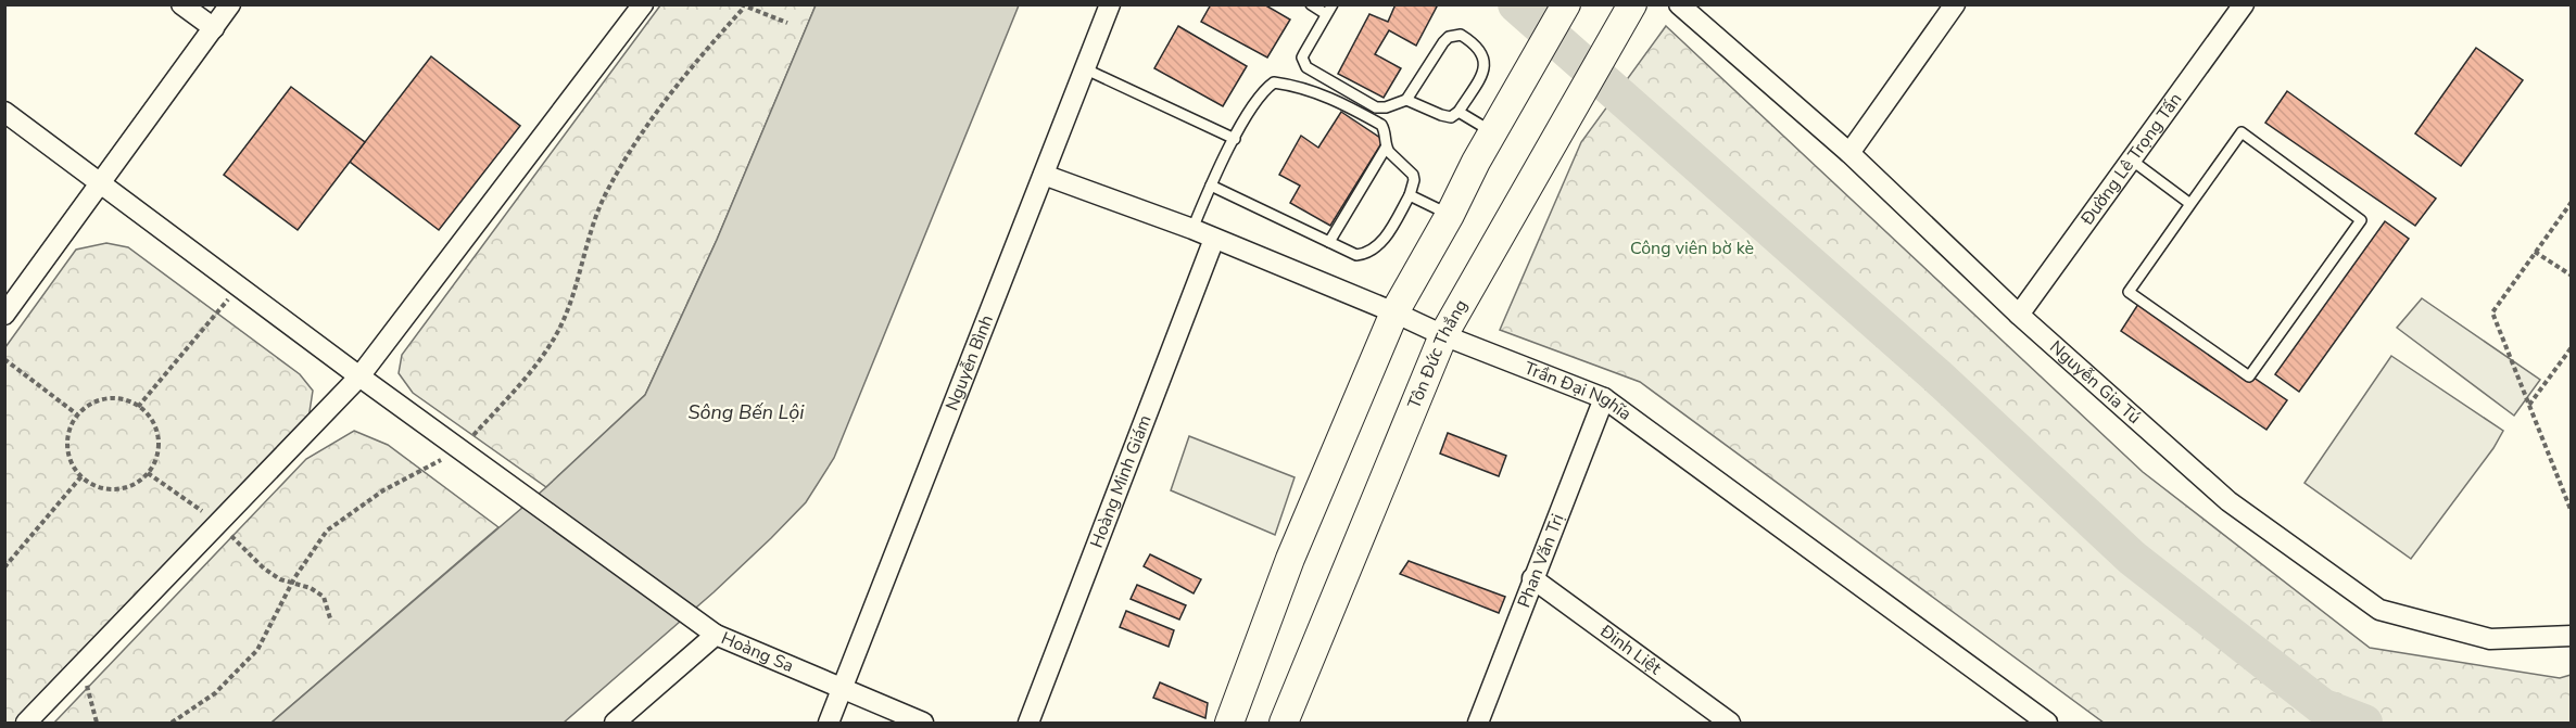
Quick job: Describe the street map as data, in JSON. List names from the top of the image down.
{
  "streets": {
    "main road": ["Tôn Đức Thắng"],
    "street": [
      "Đường Lê Trọng Tấn",
      "Nguyễn Bình",
      "Nguyễn Gia Tú",
      "Trần Đại Nghĩa",
      "Hoàng Minh Giám",
      "Phan Văn Trị",
      "Đinh Liệt",
      "Hoàng Sa"
    ]
  },
  "crossings": [
    ["Đường Lê Trọng Tấn", "Nguyễn Gia Tú"],
    ["Tôn Đức Thắng", "Trần Đại Nghĩa"],
    ["Nguyễn Bình", "Trần Đại Nghĩa"],
    ["Nguyễn Bình", "Hoàng Sa"],
    ["Trần Đại Nghĩa", "Hoàng Minh Giám"],
    ["Trần Đại Nghĩa", "Phan Văn Trị"],
    ["Phan Văn Trị", "Đinh Liệt"]
  ],
  "water": ["Sông Bến Lội"],
  "parks": ["Công viên bờ kè"]
}
